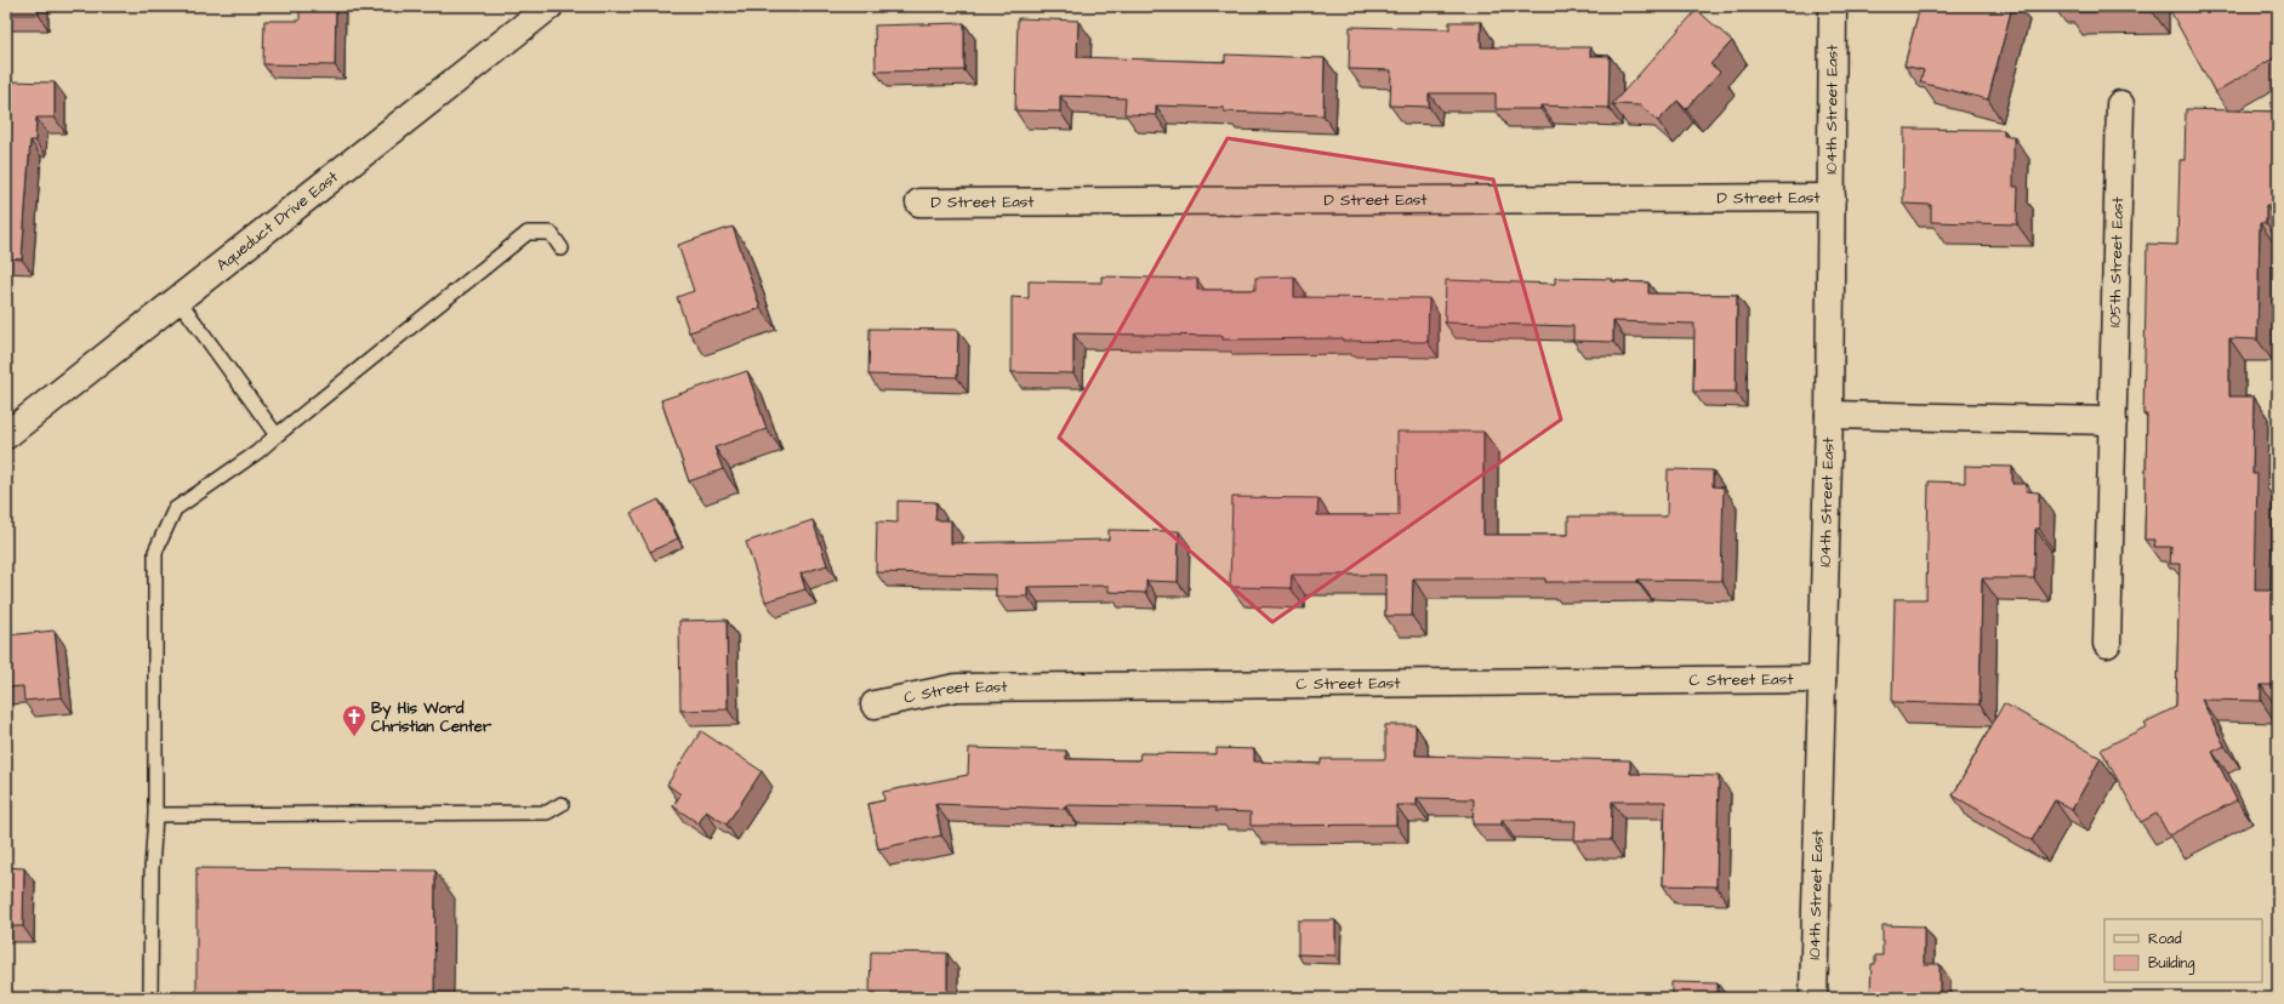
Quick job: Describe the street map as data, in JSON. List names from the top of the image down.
{
  "streets": {
    "street": [
      "104th Street East",
      "D Street East",
      "Aqueduct Drive East",
      "105th Street East",
      "C Street East"
    ]
  },
  "crossings": [
    ["104th Street East", "D Street East"],
    ["104th Street East", "C Street East"]
  ],
  "places": {
    "church": ["By His Word Christian Center"]
  },
  "legend": ["Road", "Building"]
}
